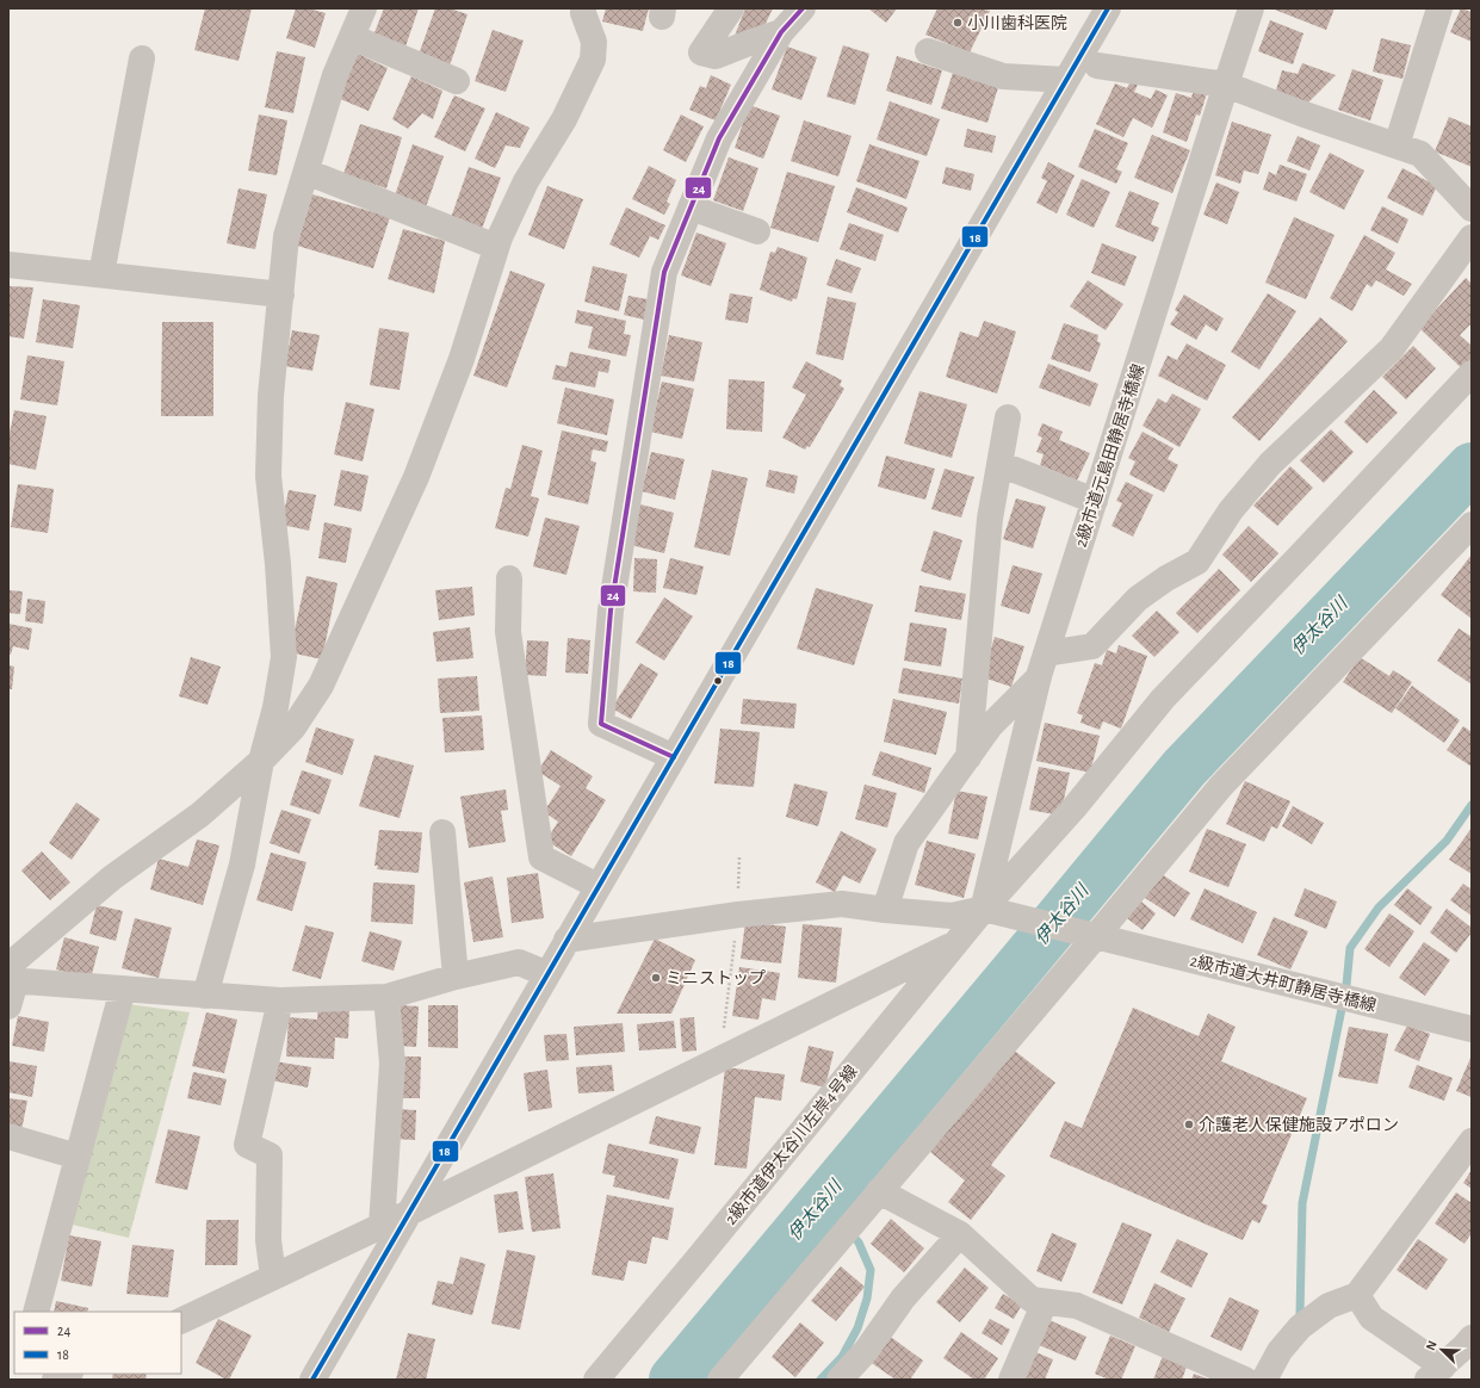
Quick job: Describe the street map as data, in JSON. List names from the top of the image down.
{
  "streets": {
    "street": ["2級市道元島田静居寺橋線", "2級市道大井町静居寺橋線", "2級市道伊太谷川左岸4号線"]
  },
  "crossings": [
    ["2級市道元島田静居寺橋線", "2級市道大井町静居寺橋線"],
    ["2級市道元島田静居寺橋線", "2級市道伊太谷川左岸4号線"],
    ["2級市道大井町静居寺橋線", "2級市道伊太谷川左岸4号線"]
  ],
  "water": ["伊太谷川"],
  "places": ["小川歯科医院", "ミニストップ", "介護老人保健施設アポロン"],
  "lines": ["transit line 24", "transit line 18"],
  "legend": ["24", "18"],
  "north": "top left"
}
